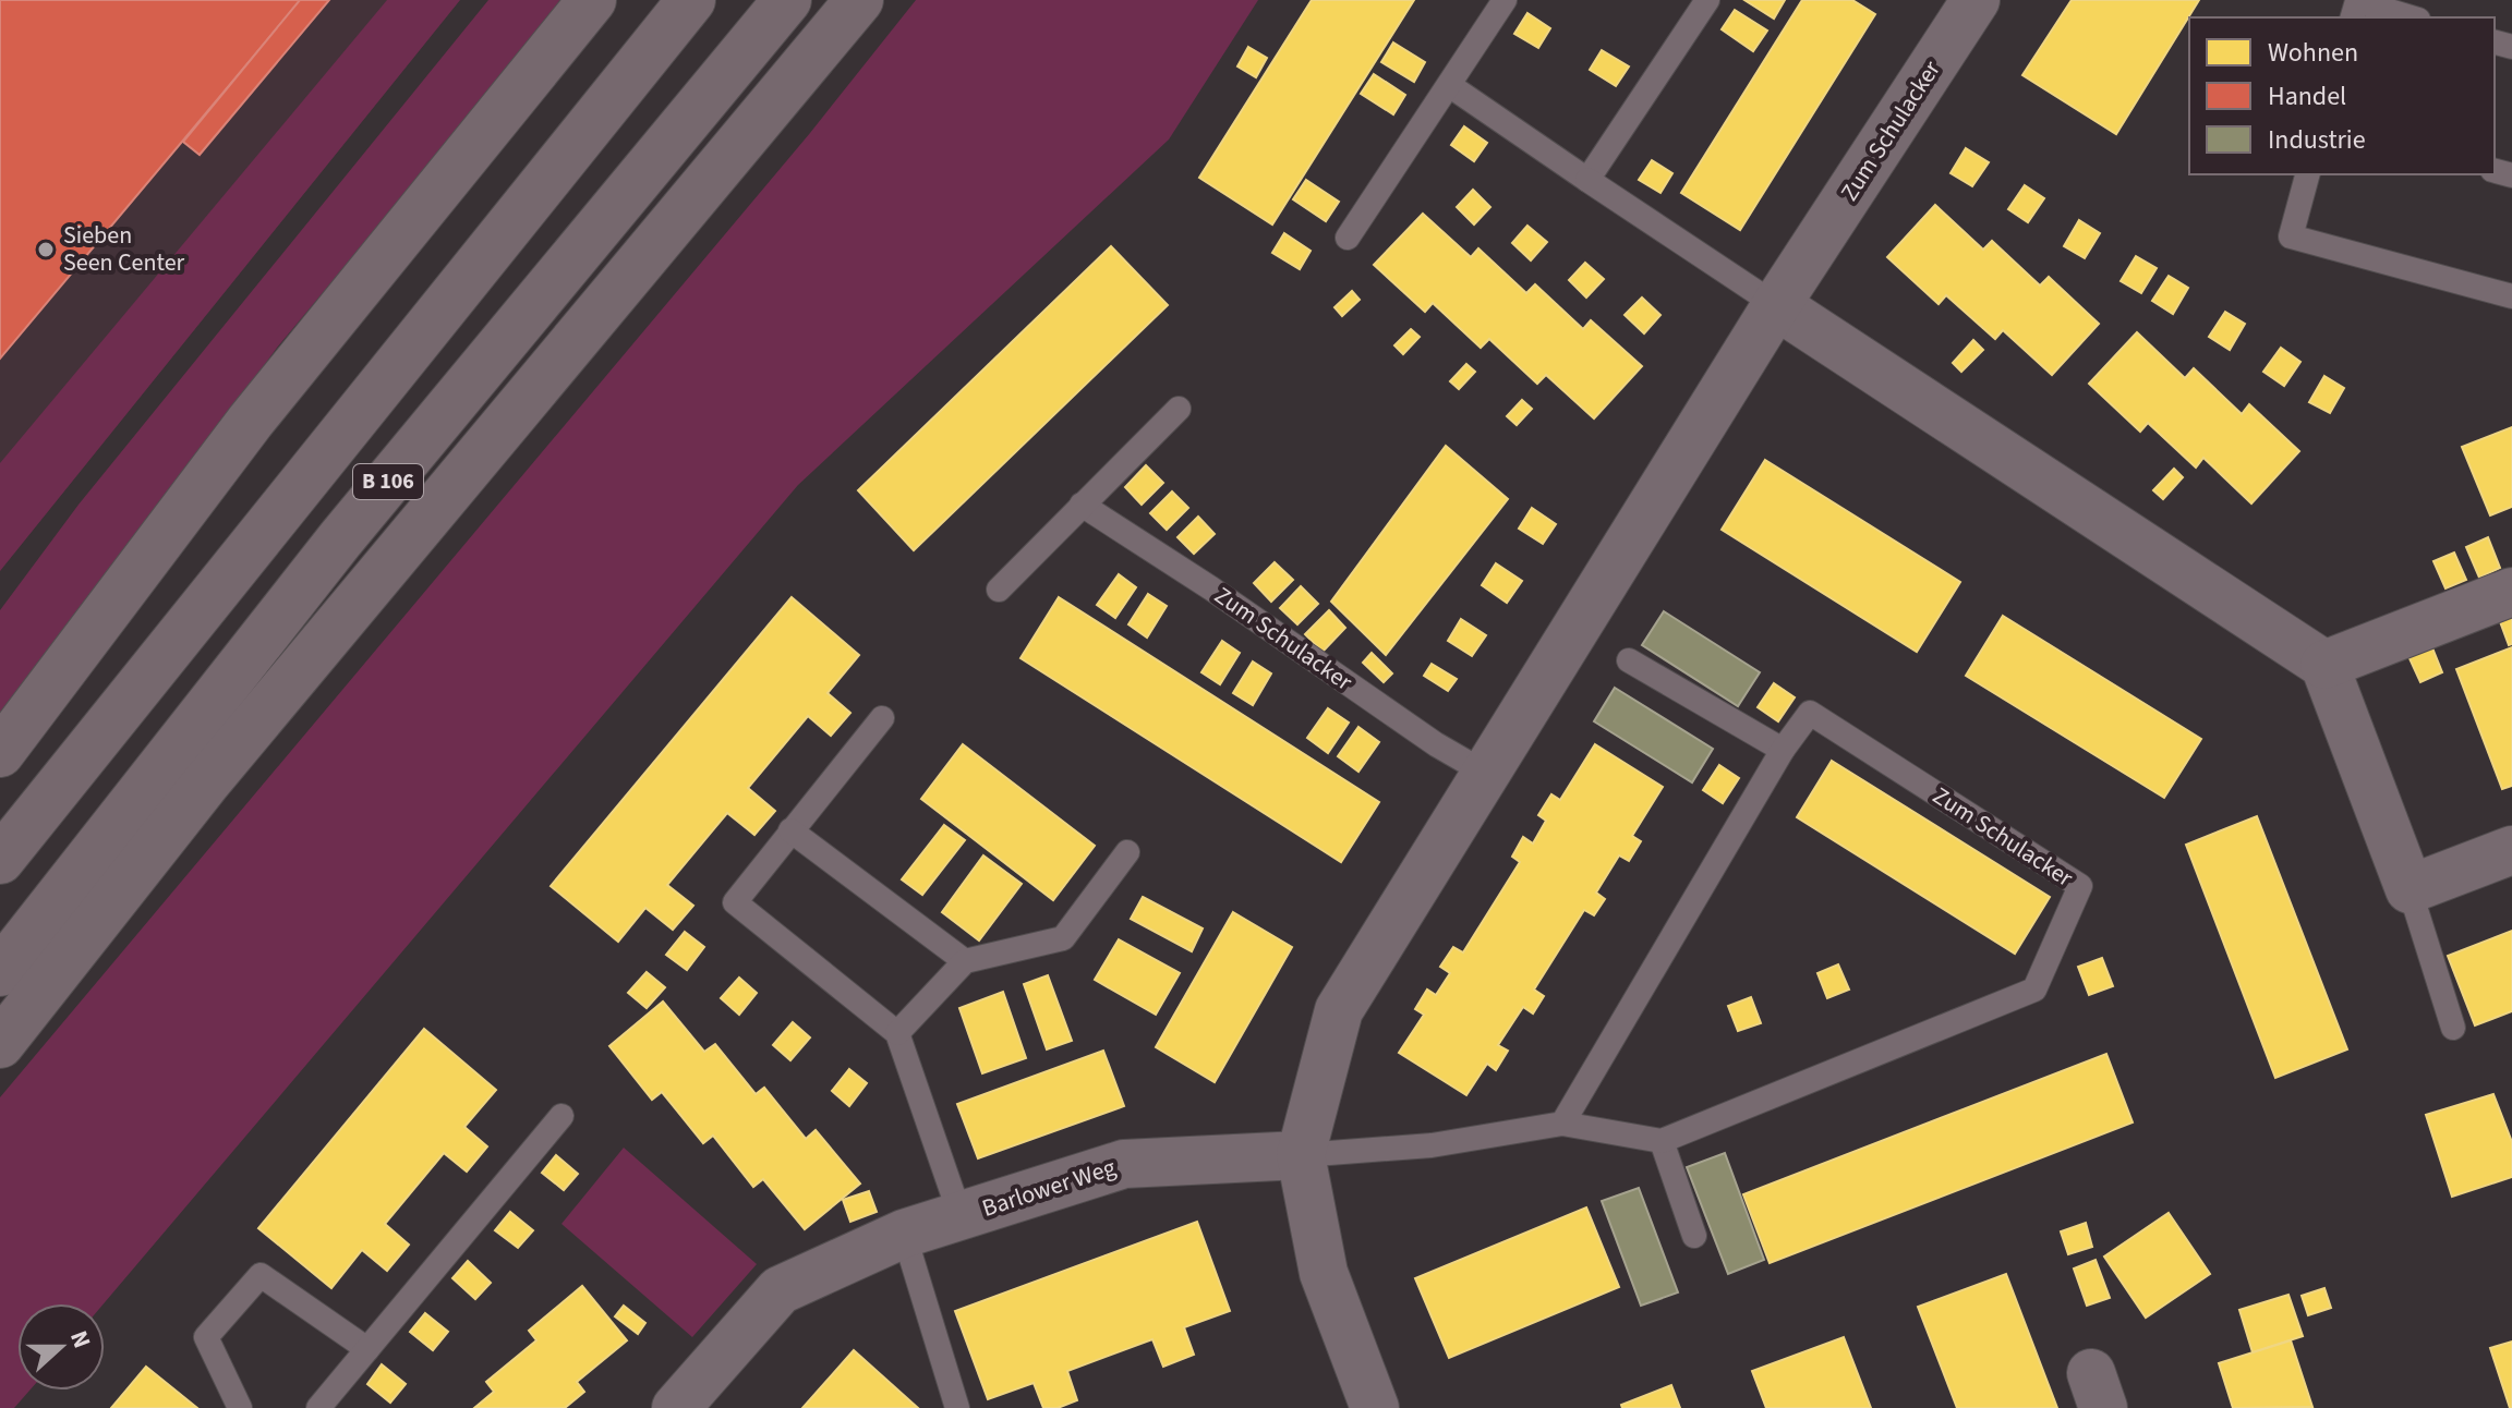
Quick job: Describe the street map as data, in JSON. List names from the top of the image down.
{
  "streets": {
    "highway": ["B 106"],
    "street": ["Zum Schulacker", "Barlower Weg"]
  },
  "crossings": [
    ["Zum Schulacker", "Barlower Weg"]
  ],
  "places": ["Sieben Seen Center"],
  "legend": ["Wohnen", "Handel", "Industrie"],
  "north": "right"
}
